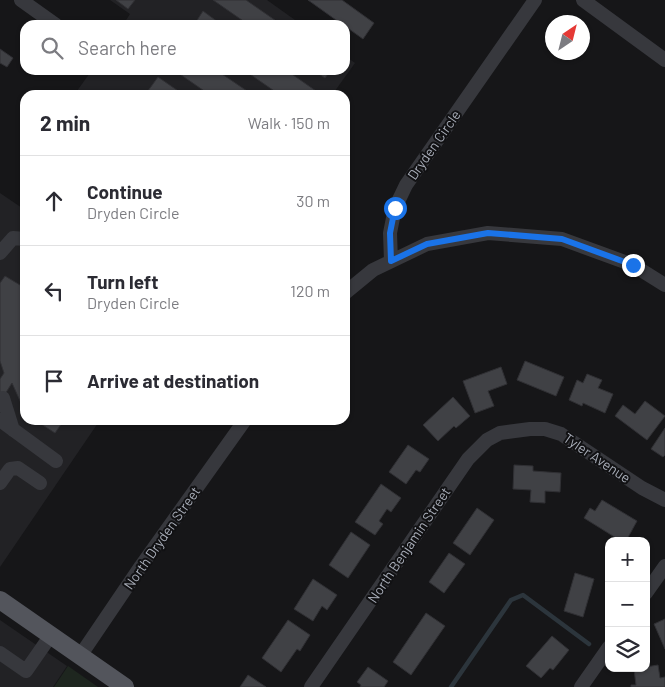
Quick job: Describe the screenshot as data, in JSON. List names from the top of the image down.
{
  "streets": {
    "street": [
      "Dryden Circle",
      "Tyler Avenue",
      "North Dryden Street",
      "North Benjamin Street"
    ]
  },
  "crossings": [
    ["Tyler Avenue", "North Benjamin Street"]
  ],
  "north": "top right",
  "page": {
    "search": "Search here",
    "heading": ["2 min", "Walk · 150 m"],
    "list": [
      ["Continue", "Dryden Circle", "30 m"],
      ["Turn left", "Dryden Circle", "120 m"],
      "Arrive at destination"
    ],
    "map_buttons": ["+", "−"]
  }
}
